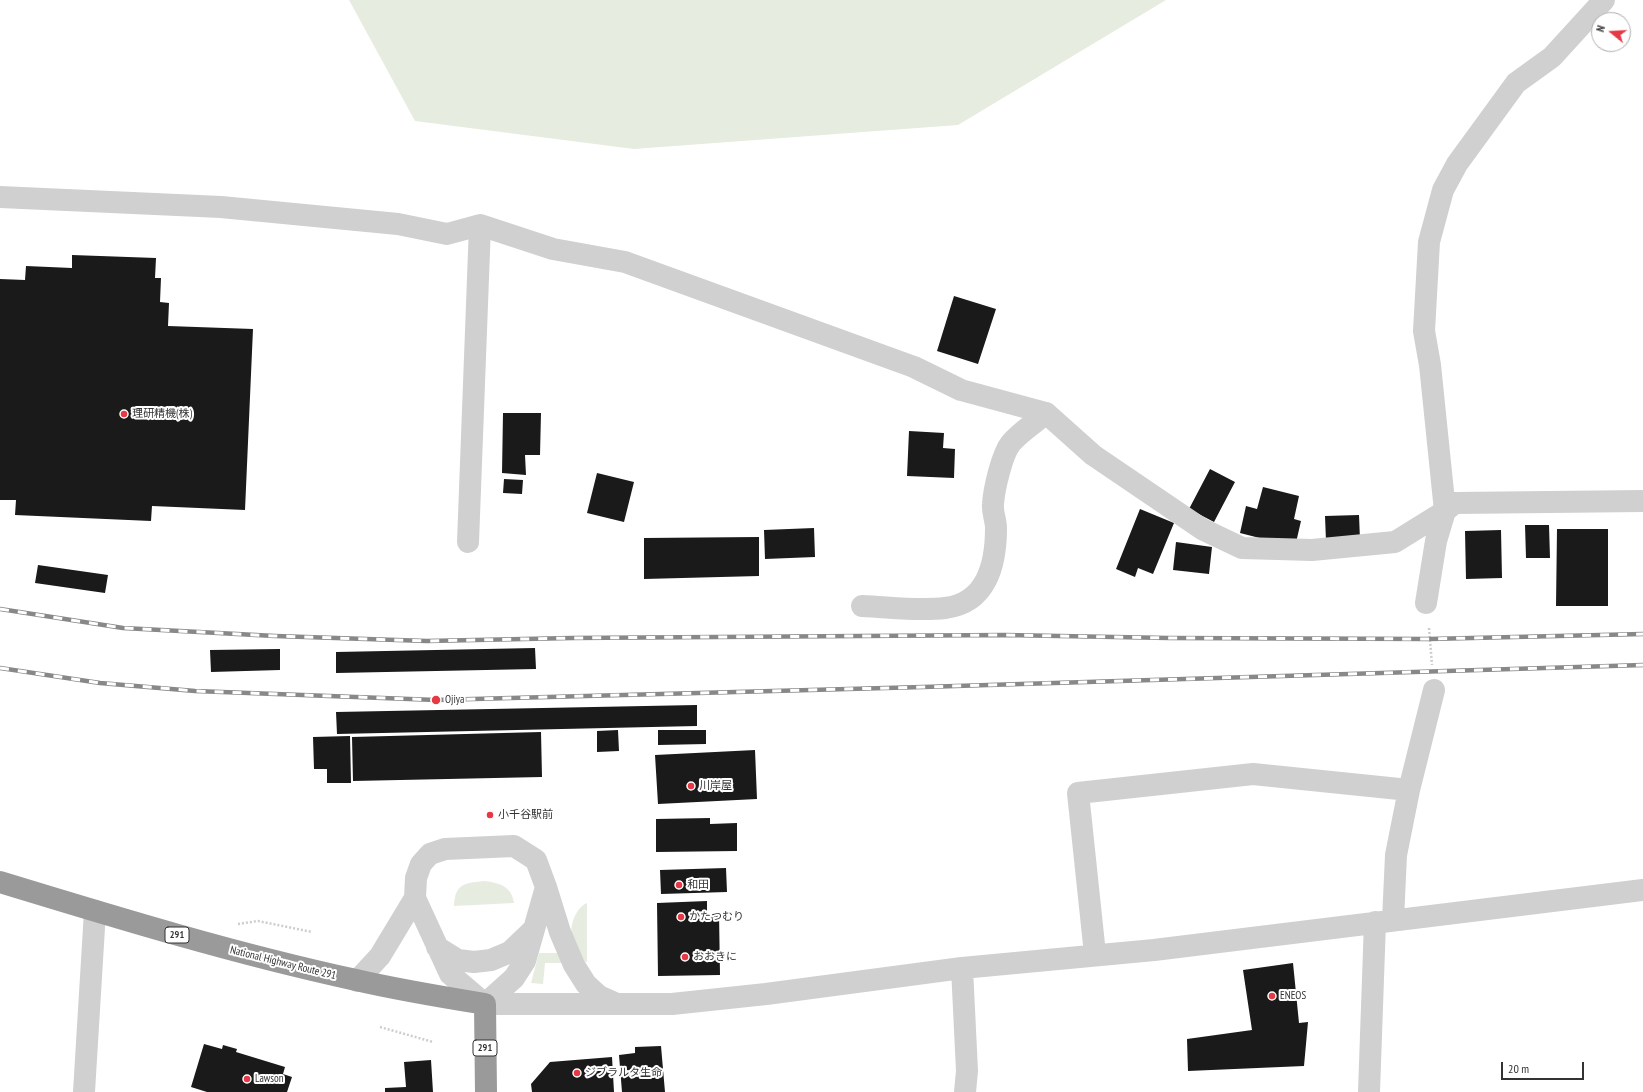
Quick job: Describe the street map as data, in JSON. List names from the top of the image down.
{
  "streets": {
    "highway": ["291", "National Highway Route 291"]
  },
  "crossings": [
    ["291", "National Highway Route 291"]
  ],
  "places": [
    "理研精機(株)",
    "Ojiya",
    "川岸屋",
    "小千谷駅前",
    "和田",
    "かたつむり",
    "おおきに",
    "ENEOS",
    "ジブラルタ生命",
    "Lawson"
  ],
  "scale_bar": "20 m",
  "north": "left"
}
